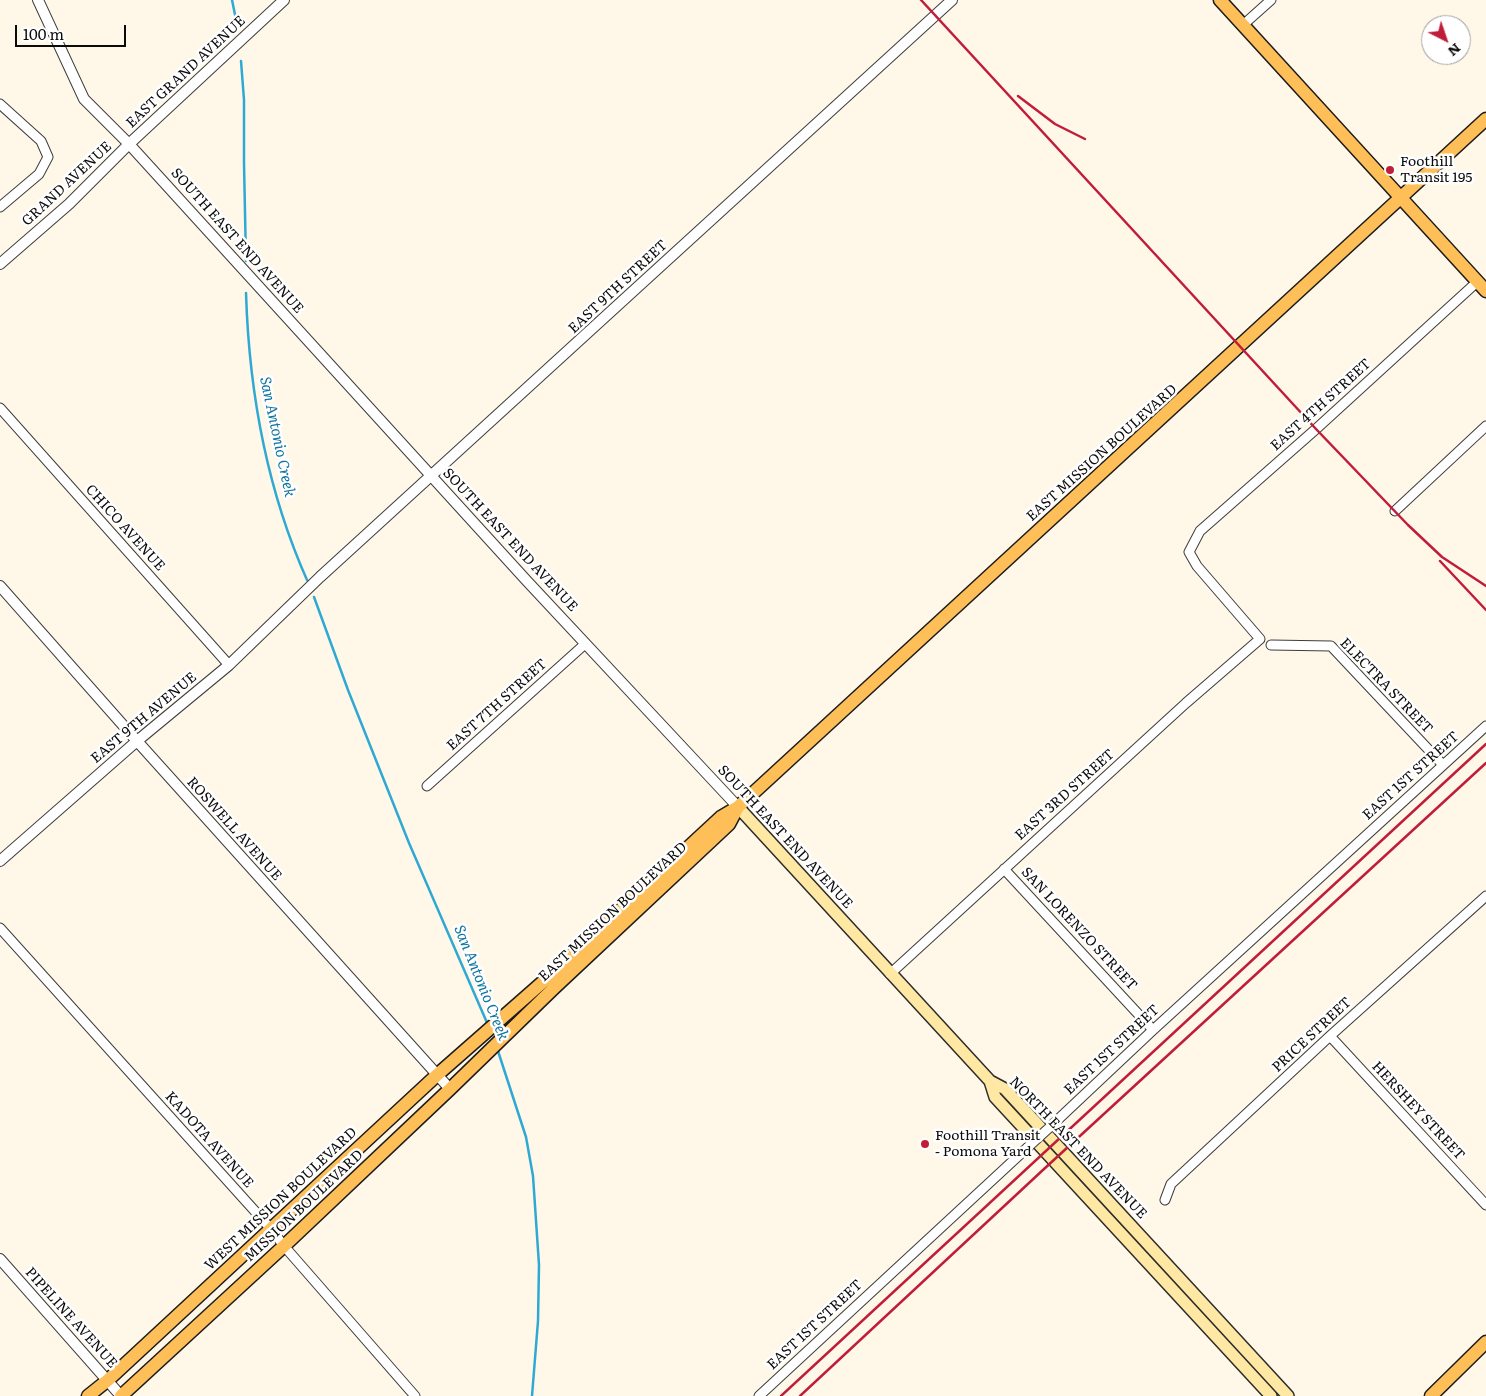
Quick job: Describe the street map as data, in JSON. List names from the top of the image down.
{
  "streets": {
    "main road": [
      "SOUTH EAST END AVENUE",
      "EAST MISSION BOULEVARD",
      "NORTH EAST END AVENUE",
      "WEST MISSION BOULEVARD",
      "MISSION BOULEVARD"
    ],
    "street": [
      "EAST GRAND AVENUE",
      "GRAND AVENUE",
      "EAST 9TH STREET",
      "EAST 4TH STREET",
      "CHICO AVENUE",
      "ELECTRA STREET",
      "EAST 7TH STREET",
      "EAST 9TH AVENUE",
      "EAST 1ST STREET",
      "EAST 3RD STREET",
      "ROSWELL AVENUE",
      "SAN LORENZO STREET",
      "PRICE STREET",
      "HERSHEY STREET",
      "KADOTA AVENUE",
      "PIPELINE AVENUE"
    ]
  },
  "crossings": [
    ["EAST GRAND AVENUE", "GRAND AVENUE"],
    ["EAST GRAND AVENUE", "SOUTH EAST END AVENUE"],
    ["GRAND AVENUE", "SOUTH EAST END AVENUE"],
    ["SOUTH EAST END AVENUE", "EAST 9TH STREET"],
    ["SOUTH EAST END AVENUE", "EAST MISSION BOULEVARD"],
    ["SOUTH EAST END AVENUE", "EAST 7TH STREET"],
    ["SOUTH EAST END AVENUE", "EAST 3RD STREET"],
    ["SOUTH EAST END AVENUE", "NORTH EAST END AVENUE"],
    ["EAST 9TH STREET", "EAST 9TH AVENUE"],
    ["EAST 4TH STREET", "EAST 3RD STREET"],
    ["EAST MISSION BOULEVARD", "WEST MISSION BOULEVARD"],
    ["EAST MISSION BOULEVARD", "MISSION BOULEVARD"],
    ["CHICO AVENUE", "EAST 9TH AVENUE"],
    ["ELECTRA STREET", "EAST 1ST STREET"],
    ["EAST 9TH AVENUE", "ROSWELL AVENUE"],
    ["EAST 1ST STREET", "SAN LORENZO STREET"],
    ["EAST 3RD STREET", "SAN LORENZO STREET"],
    ["ROSWELL AVENUE", "WEST MISSION BOULEVARD"],
    ["ROSWELL AVENUE", "MISSION BOULEVARD"],
    ["PRICE STREET", "HERSHEY STREET"],
    ["KADOTA AVENUE", "WEST MISSION BOULEVARD"],
    ["KADOTA AVENUE", "MISSION BOULEVARD"],
    ["WEST MISSION BOULEVARD", "PIPELINE AVENUE"],
    ["MISSION BOULEVARD", "PIPELINE AVENUE"]
  ],
  "water": ["San Antonio Creek"],
  "places": ["Foothill Transit 195", "Foothill Transit - Pomona Yard"],
  "scale_bar": "100 m",
  "north": "bottom right"
}
